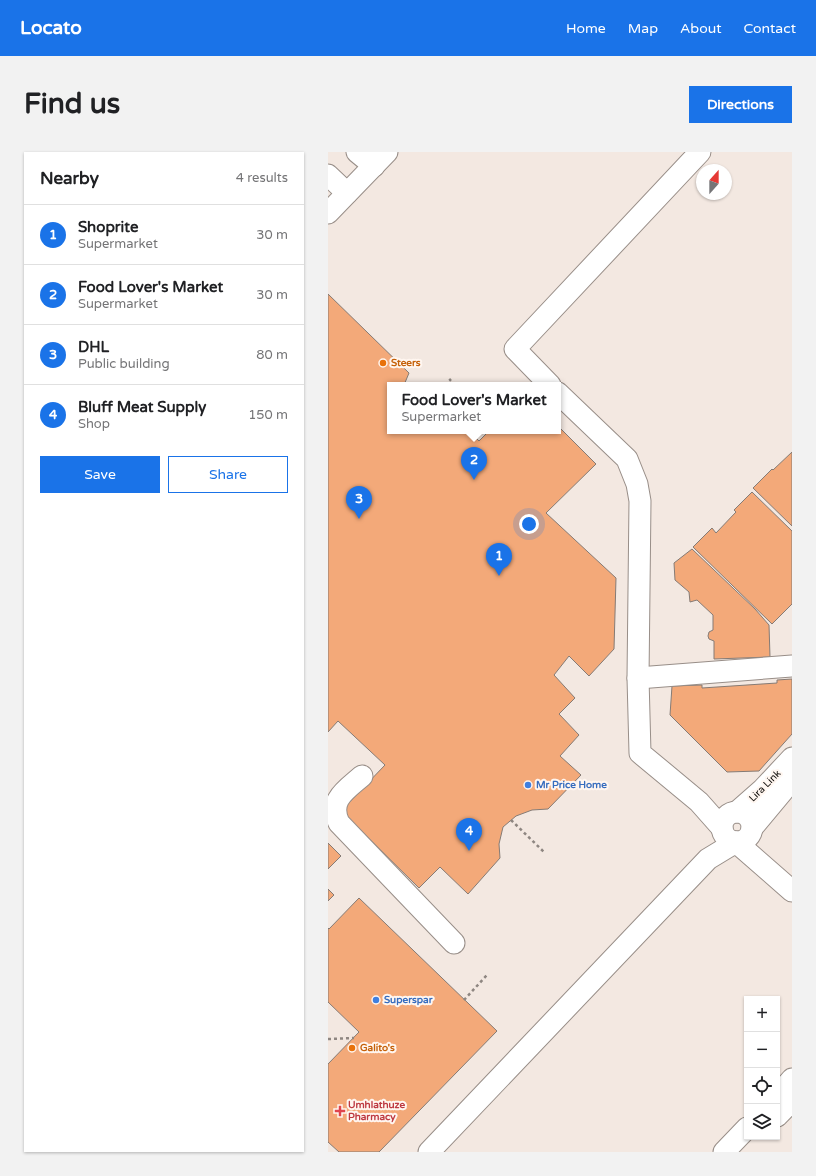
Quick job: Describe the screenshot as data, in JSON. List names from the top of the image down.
{
  "streets": {
    "street": ["Lira Link"]
  },
  "places": {
    "other": [
      "Steers",
      "Mr Price Home",
      "Superspar",
      "Galito's"
    ],
    "health": ["Umhlathuze Pharmacy"]
  },
  "north": "top",
  "page": {
    "header": "Locato",
    "nav": [
      "Home",
      "Map",
      "About",
      "Contact"
    ],
    "buttons": [
      "Directions",
      ["Save", "Share"]
    ],
    "title": "Find us",
    "heading": ["Nearby", "4 results"],
    "list": [
      {
        "mark": "1",
        "name": "Shoprite",
        "note": "Supermarket",
        "value": "30 m"
      },
      {
        "mark": "2",
        "name": "Food Lover's Market",
        "note": "Supermarket",
        "value": "30 m"
      },
      {
        "mark": "3",
        "name": "DHL",
        "note": "Public building",
        "value": "80 m"
      },
      {
        "mark": "4",
        "name": "Bluff Meat Supply",
        "note": "Shop",
        "value": "150 m"
      }
    ],
    "popup": ["Food Lover's Market", "Supermarket"],
    "pins": [
      "2",
      "3",
      "1",
      "4"
    ],
    "map_buttons": ["+", "−"]
  }
}
